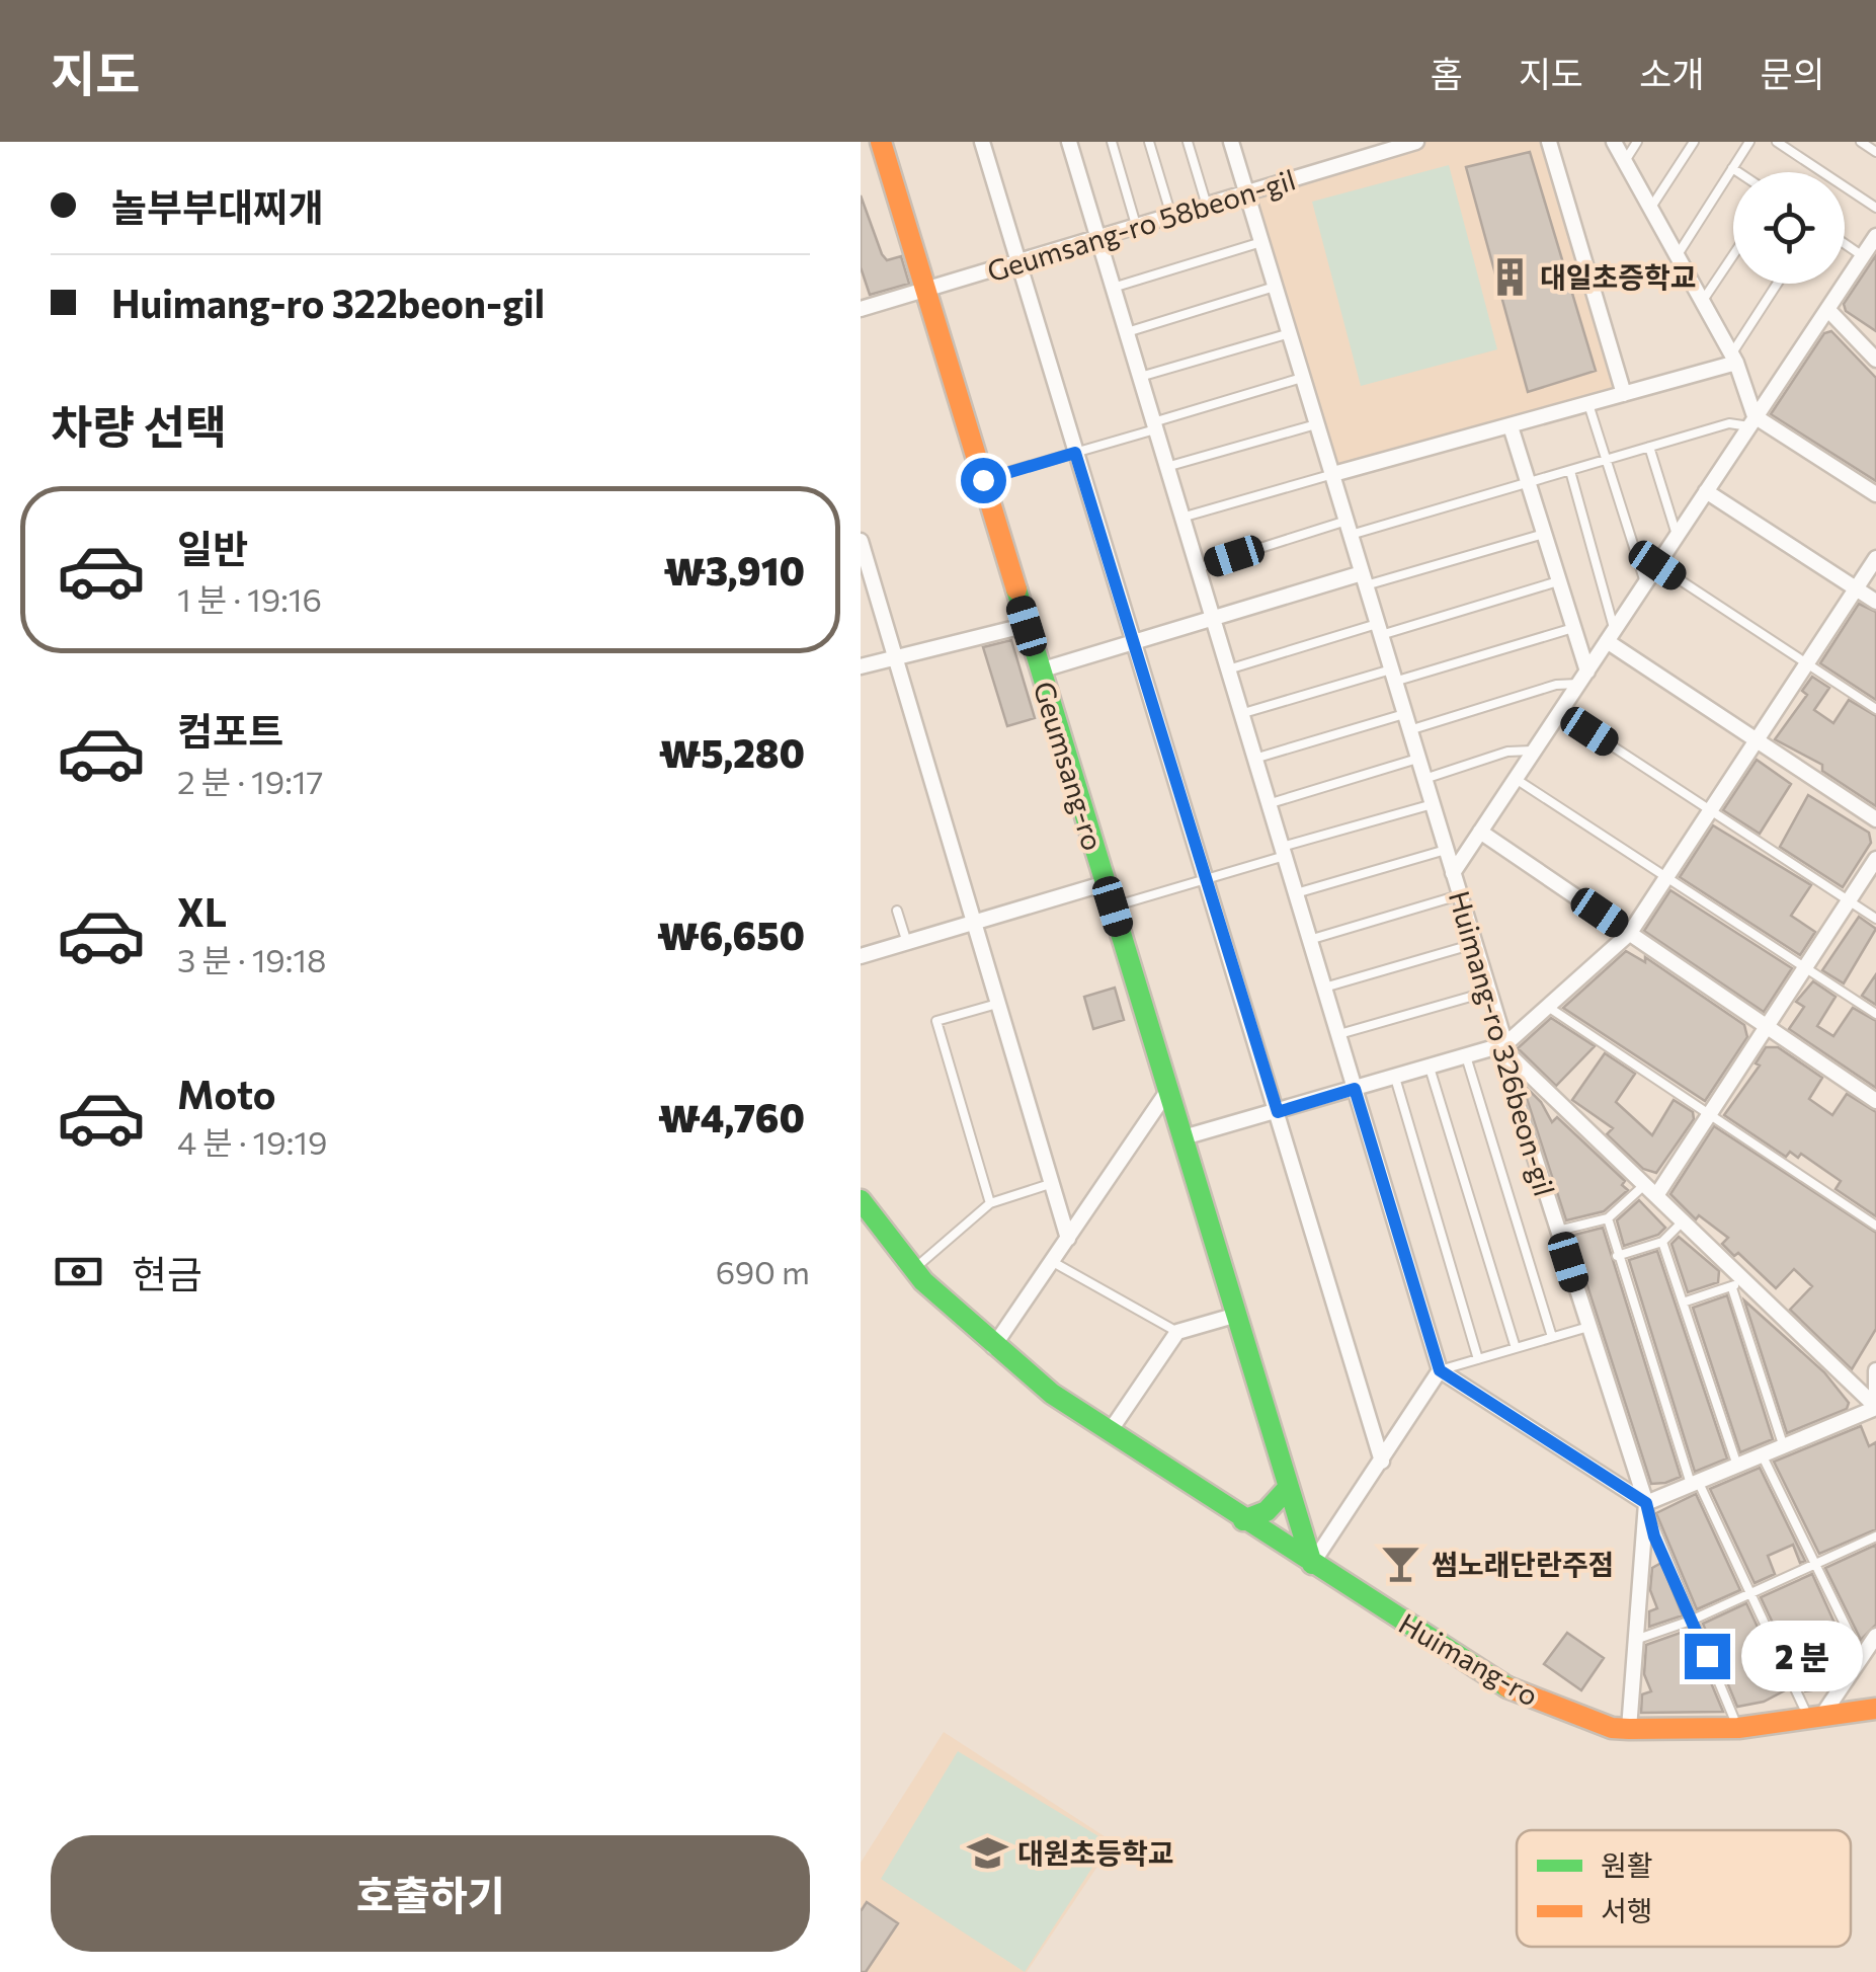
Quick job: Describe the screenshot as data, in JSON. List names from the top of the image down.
{
  "streets": {
    "street": [
      "Geumsang-ro 58beon-gil",
      "Geumsang-ro",
      "Huimang-ro 326beon-gil",
      "Huimang-ro"
    ]
  },
  "crossings": [
    ["Geumsang-ro 58beon-gil", "Geumsang-ro"],
    ["Geumsang-ro 58beon-gil", "Huimang-ro 326beon-gil"],
    ["Geumsang-ro", "Huimang-ro"],
    ["Huimang-ro 326beon-gil", "Huimang-ro"]
  ],
  "places": {
    "building": ["대일초증학교"],
    "bar": ["썸노래단란주점"],
    "school or university": ["대원초등학교"]
  },
  "legend": ["원활", "서행"],
  "page": {
    "header": "지도",
    "nav": [
      "홈",
      "지도",
      "소개",
      "문의"
    ],
    "banner": ["놀부부대찌개", "Huimang-ro 322beon-gil"],
    "heading": "차량 선택",
    "list": [
      {
        "name": "일반",
        "note": "1 분 · 19:16",
        "value": "₩3,910"
      },
      {
        "name": "컴포트",
        "note": "2 분 · 19:17",
        "value": "₩5,280"
      },
      {
        "name": "XL",
        "note": "3 분 · 19:18",
        "value": "₩6,650"
      },
      {
        "name": "Moto",
        "note": "4 분 · 19:19",
        "value": "₩4,760"
      }
    ],
    "pay": ["현금", "690 m"],
    "bubble": "2 분",
    "buttons": "호출하기"
  }
}
